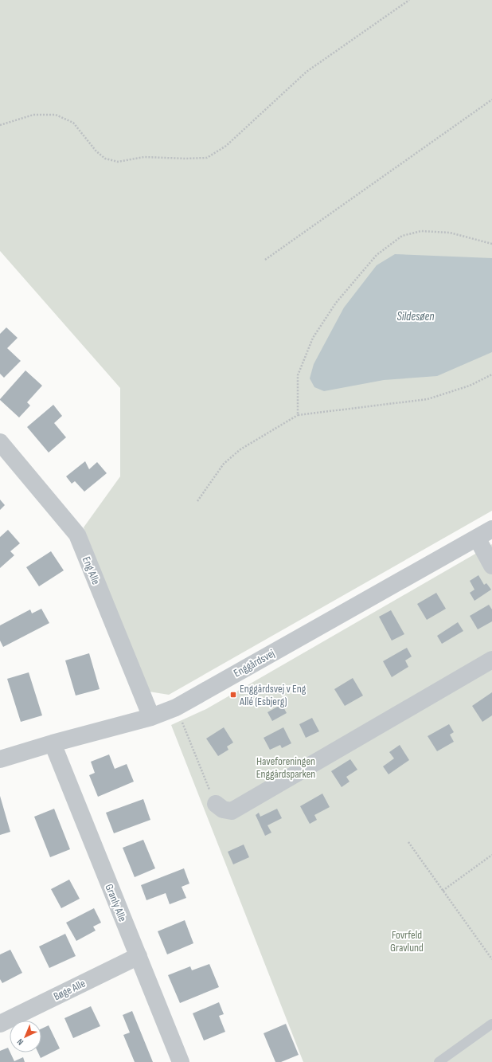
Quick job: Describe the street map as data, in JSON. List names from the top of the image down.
{
  "streets": {
    "street": [
      "Eng Alle",
      "Enggårdsvej",
      "Granly Alle",
      "Bøge Alle"
    ]
  },
  "crossings": [
    ["Eng Alle", "Enggårdsvej"],
    ["Enggårdsvej", "Granly Alle"],
    ["Granly Alle", "Bøge Alle"]
  ],
  "water": ["Sildesøen"],
  "parks": ["Haveforeningen Enggårdsparken", "Fovrfeld Gravlund"],
  "places": {
    "transit": ["Enggårdsvej v Eng Allé (Esbjerg)"]
  },
  "north": "bottom left"
}
